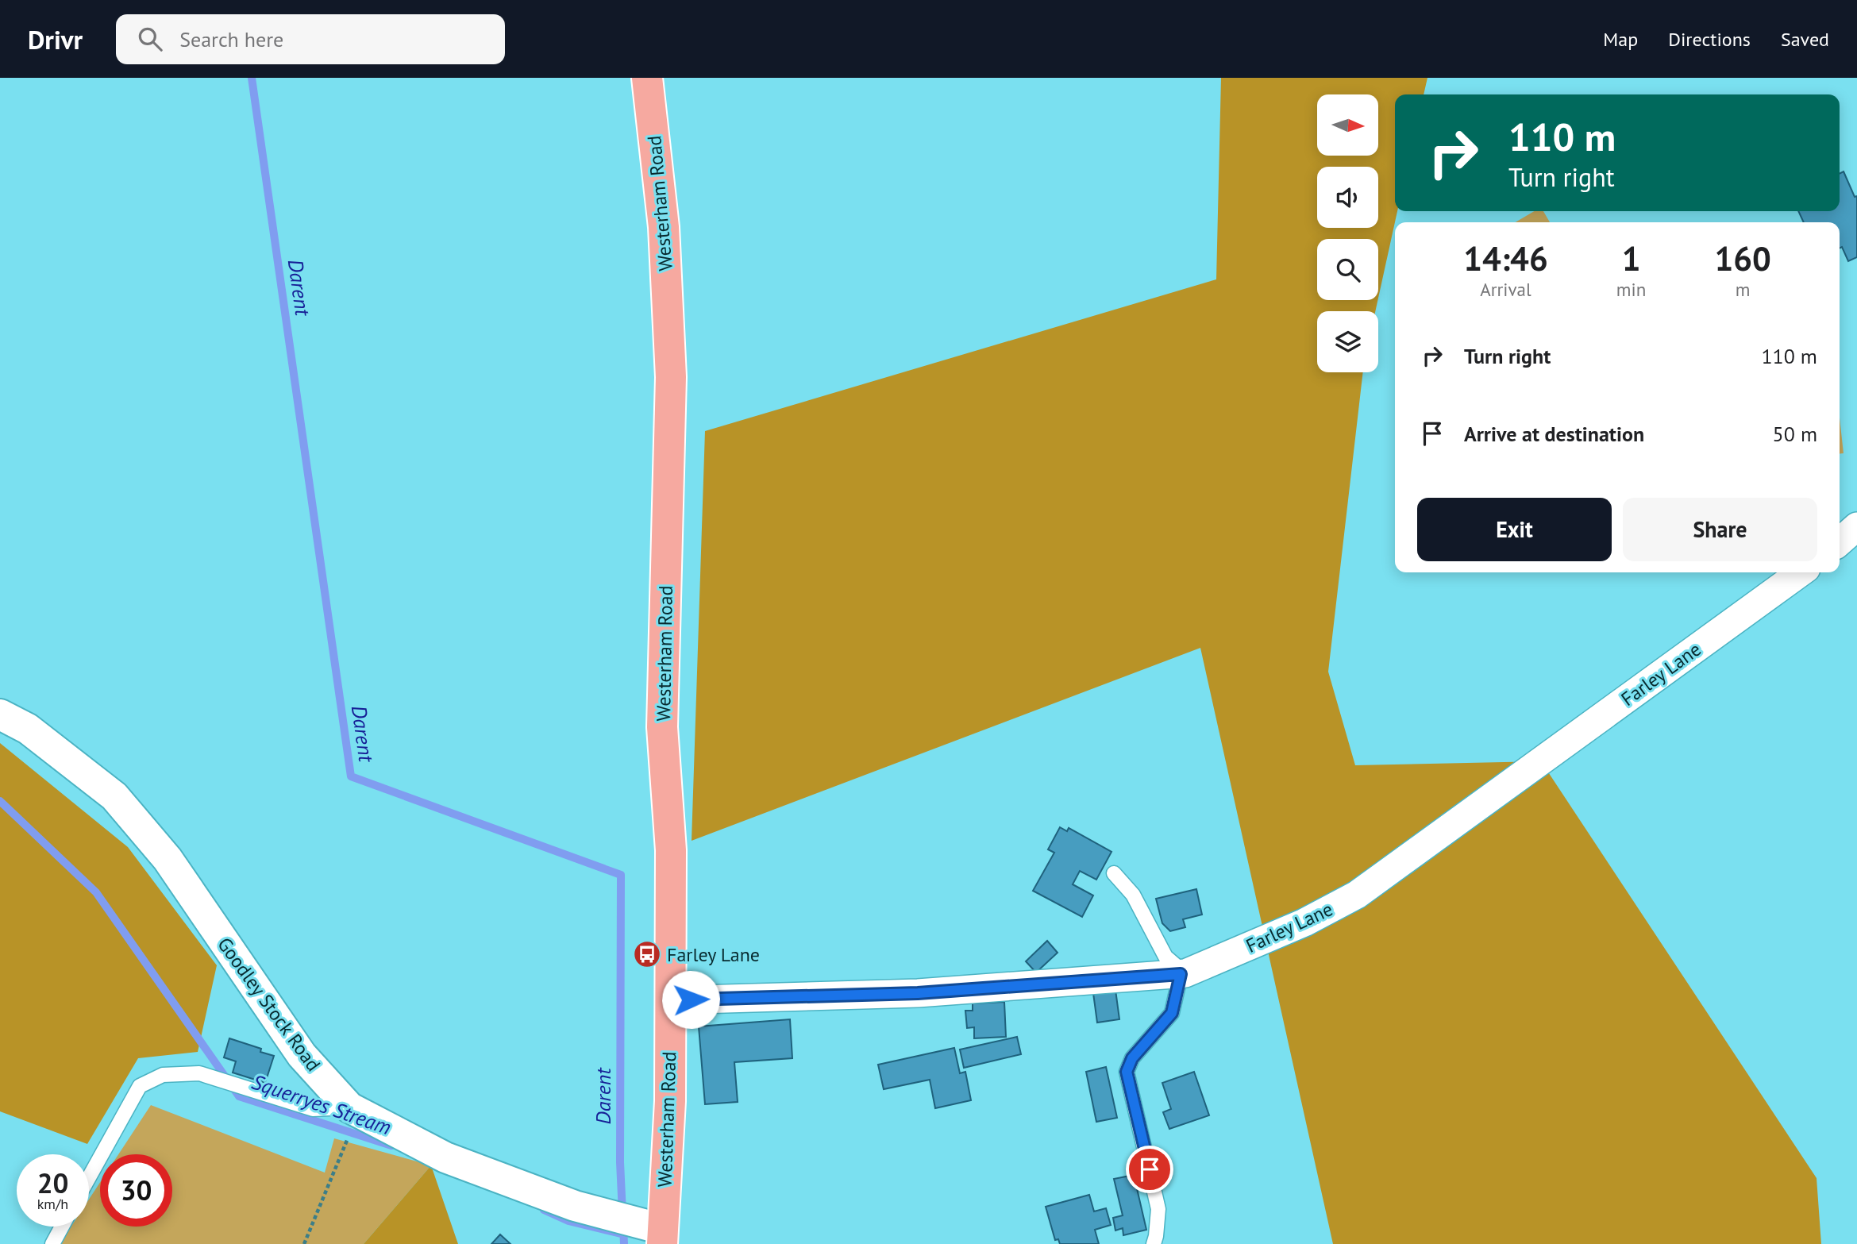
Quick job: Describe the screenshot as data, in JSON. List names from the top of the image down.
{
  "streets": {
    "main road": ["Westerham Road"],
    "street": ["Farley Lane", "Goodley Stock Road"]
  },
  "crossings": [
    ["Westerham Road", "Farley Lane"],
    ["Westerham Road", "Goodley Stock Road"]
  ],
  "water": ["Darent", "Squerryes Stream"],
  "places": {
    "bus stop": ["Farley Lane"]
  },
  "north": "right",
  "page": {
    "header": "Drivr",
    "search": "Search here",
    "nav": ["Map", "Directions", "Saved"],
    "turn": ["110 m", "Turn right"],
    "eta": [
      "14:46",
      "Arrival",
      "1",
      "min",
      "160",
      "m"
    ],
    "list": [
      {
        "name": "Turn right",
        "value": "110 m"
      },
      {
        "name": "Arrive at destination",
        "value": "50 m"
      }
    ],
    "buttons": ["Exit", "Share"],
    "speed": "20 km/h",
    "limit": "30"
  }
}
